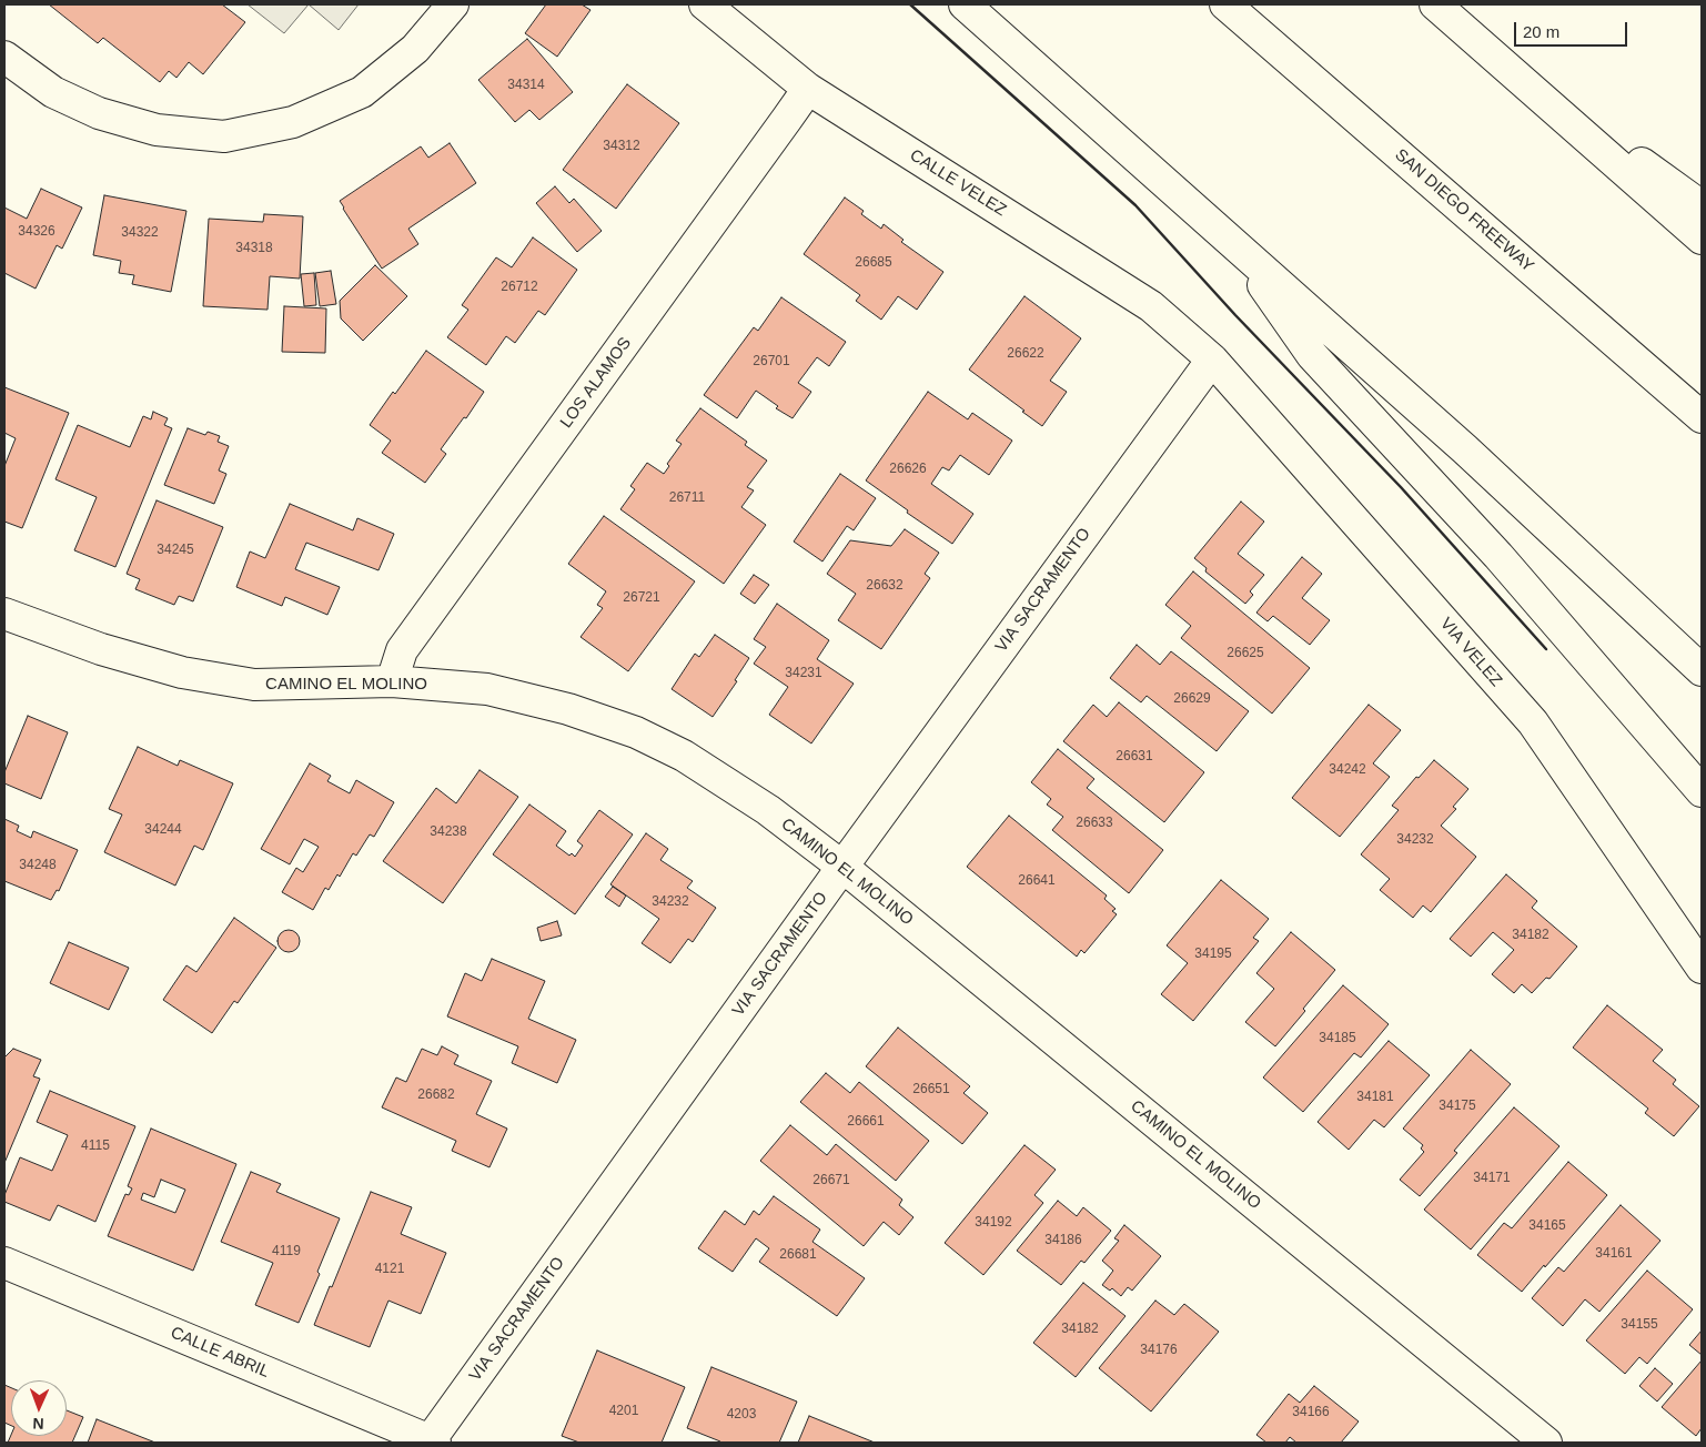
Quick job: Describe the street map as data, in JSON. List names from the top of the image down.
{
  "streets": {
    "main road": [
      "CALLE VELEZ",
      "SAN DIEGO FREEWAY",
      "LOS ALAMOS",
      "VIA SACRAMENTO",
      "VIA VELEZ",
      "CAMINO EL MOLINO",
      "CALLE ABRIL"
    ]
  },
  "crossings": [
    ["CALLE VELEZ", "LOS ALAMOS"],
    ["CALLE VELEZ", "VIA SACRAMENTO"],
    ["CALLE VELEZ", "VIA VELEZ"],
    ["LOS ALAMOS", "CAMINO EL MOLINO"],
    ["VIA SACRAMENTO", "VIA VELEZ"],
    ["VIA SACRAMENTO", "CAMINO EL MOLINO"],
    ["VIA SACRAMENTO", "CALLE ABRIL"]
  ],
  "house_numbers": [
    "34314",
    "34312",
    "34326",
    "34322",
    "34318",
    "26685",
    "26712",
    "26622",
    "26701",
    "26626",
    "26711",
    "34245",
    "26632",
    "26721",
    "26625",
    "34231",
    "26629",
    "26631",
    "34242",
    "26633",
    "34244",
    "34238",
    "34232",
    "34248",
    "26641",
    "34232",
    "34182",
    "34195",
    "34185",
    "26651",
    "26682",
    "34181",
    "34175",
    "26661",
    "4115",
    "34171",
    "26671",
    "34192",
    "34165",
    "34186",
    "4119",
    "34161",
    "26681",
    "4121",
    "34155",
    "34182",
    "34176",
    "4201",
    "34166",
    "4203"
  ],
  "scale_bar": "20 m",
  "north": "bottom"
}
